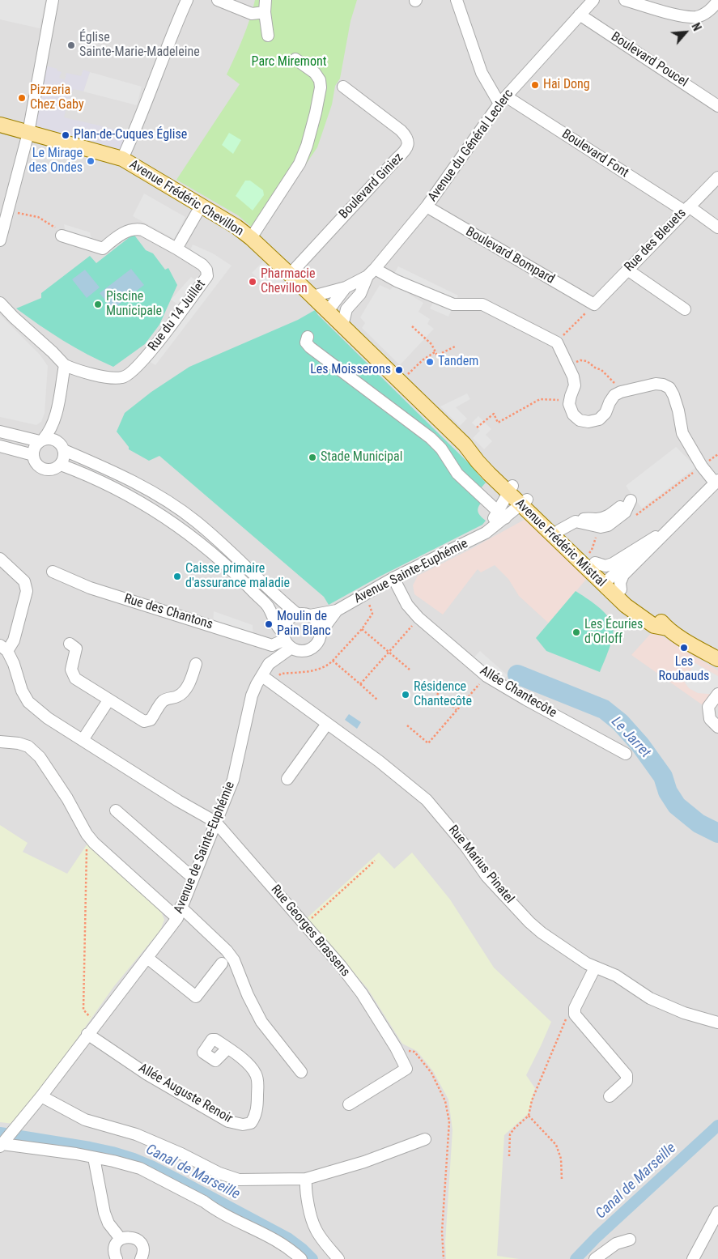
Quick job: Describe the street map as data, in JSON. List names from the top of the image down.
{
  "streets": {
    "main road": ["Avenue Frédéric Chevillon", "Avenue Frédéric Mistral"],
    "street": [
      "Boulevard Poucel",
      "Avenue du Général Leclerc",
      "Boulevard Font",
      "Boulevard Giniez",
      "Rue des Bleuets",
      "Boulevard Bompard",
      "Rue du 14 Juillet",
      "Avenue Sainte-Euphémie",
      "Rue des Chantons",
      "Allée Chantecôte",
      "Avenue de Sainte-Euphémie",
      "Rue Marius Pinatel",
      "Rue Georges Brassens",
      "Allée Auguste Renoir"
    ]
  },
  "crossings": [
    ["Boulevard Poucel", "Avenue du Général Leclerc"],
    ["Avenue du Général Leclerc", "Boulevard Font"],
    ["Avenue du Général Leclerc", "Avenue Frédéric Chevillon"],
    ["Avenue du Général Leclerc", "Boulevard Bompard"],
    ["Avenue du Général Leclerc", "Avenue Frédéric Mistral"],
    ["Boulevard Font", "Rue des Bleuets"],
    ["Boulevard Giniez", "Avenue Frédéric Chevillon"],
    ["Avenue Frédéric Chevillon", "Avenue Frédéric Mistral"],
    ["Rue des Bleuets", "Boulevard Bompard"],
    ["Avenue Frédéric Mistral", "Avenue Sainte-Euphémie"],
    ["Avenue Sainte-Euphémie", "Rue des Chantons"],
    ["Avenue Sainte-Euphémie", "Allée Chantecôte"],
    ["Avenue Sainte-Euphémie", "Avenue de Sainte-Euphémie"],
    ["Rue des Chantons", "Avenue de Sainte-Euphémie"],
    ["Avenue de Sainte-Euphémie", "Rue Marius Pinatel"],
    ["Avenue de Sainte-Euphémie", "Rue Georges Brassens"],
    ["Avenue de Sainte-Euphémie", "Allée Auguste Renoir"]
  ],
  "water": ["Le Jarret", "Canal de Marseille"],
  "parks": ["Parc Miremont"],
  "places": [
    "Église Sainte-Marie-Madeleine",
    "Hai Dong",
    "Pizzeria Chez Gaby",
    "Plan-de-Cuques Église",
    "Le Mirage des Ondes",
    "Pharmacie Chevillon",
    "Piscine Municipale",
    "Tandem",
    "Les Moisserons",
    "Stade Municipal",
    "Caisse primaire d'assurance maladie",
    "Moulin de Pain Blanc",
    "Les Écuries d'Orloff",
    "Les Roubauds",
    "Résidence Chantecôte"
  ],
  "north": "top right"
}
